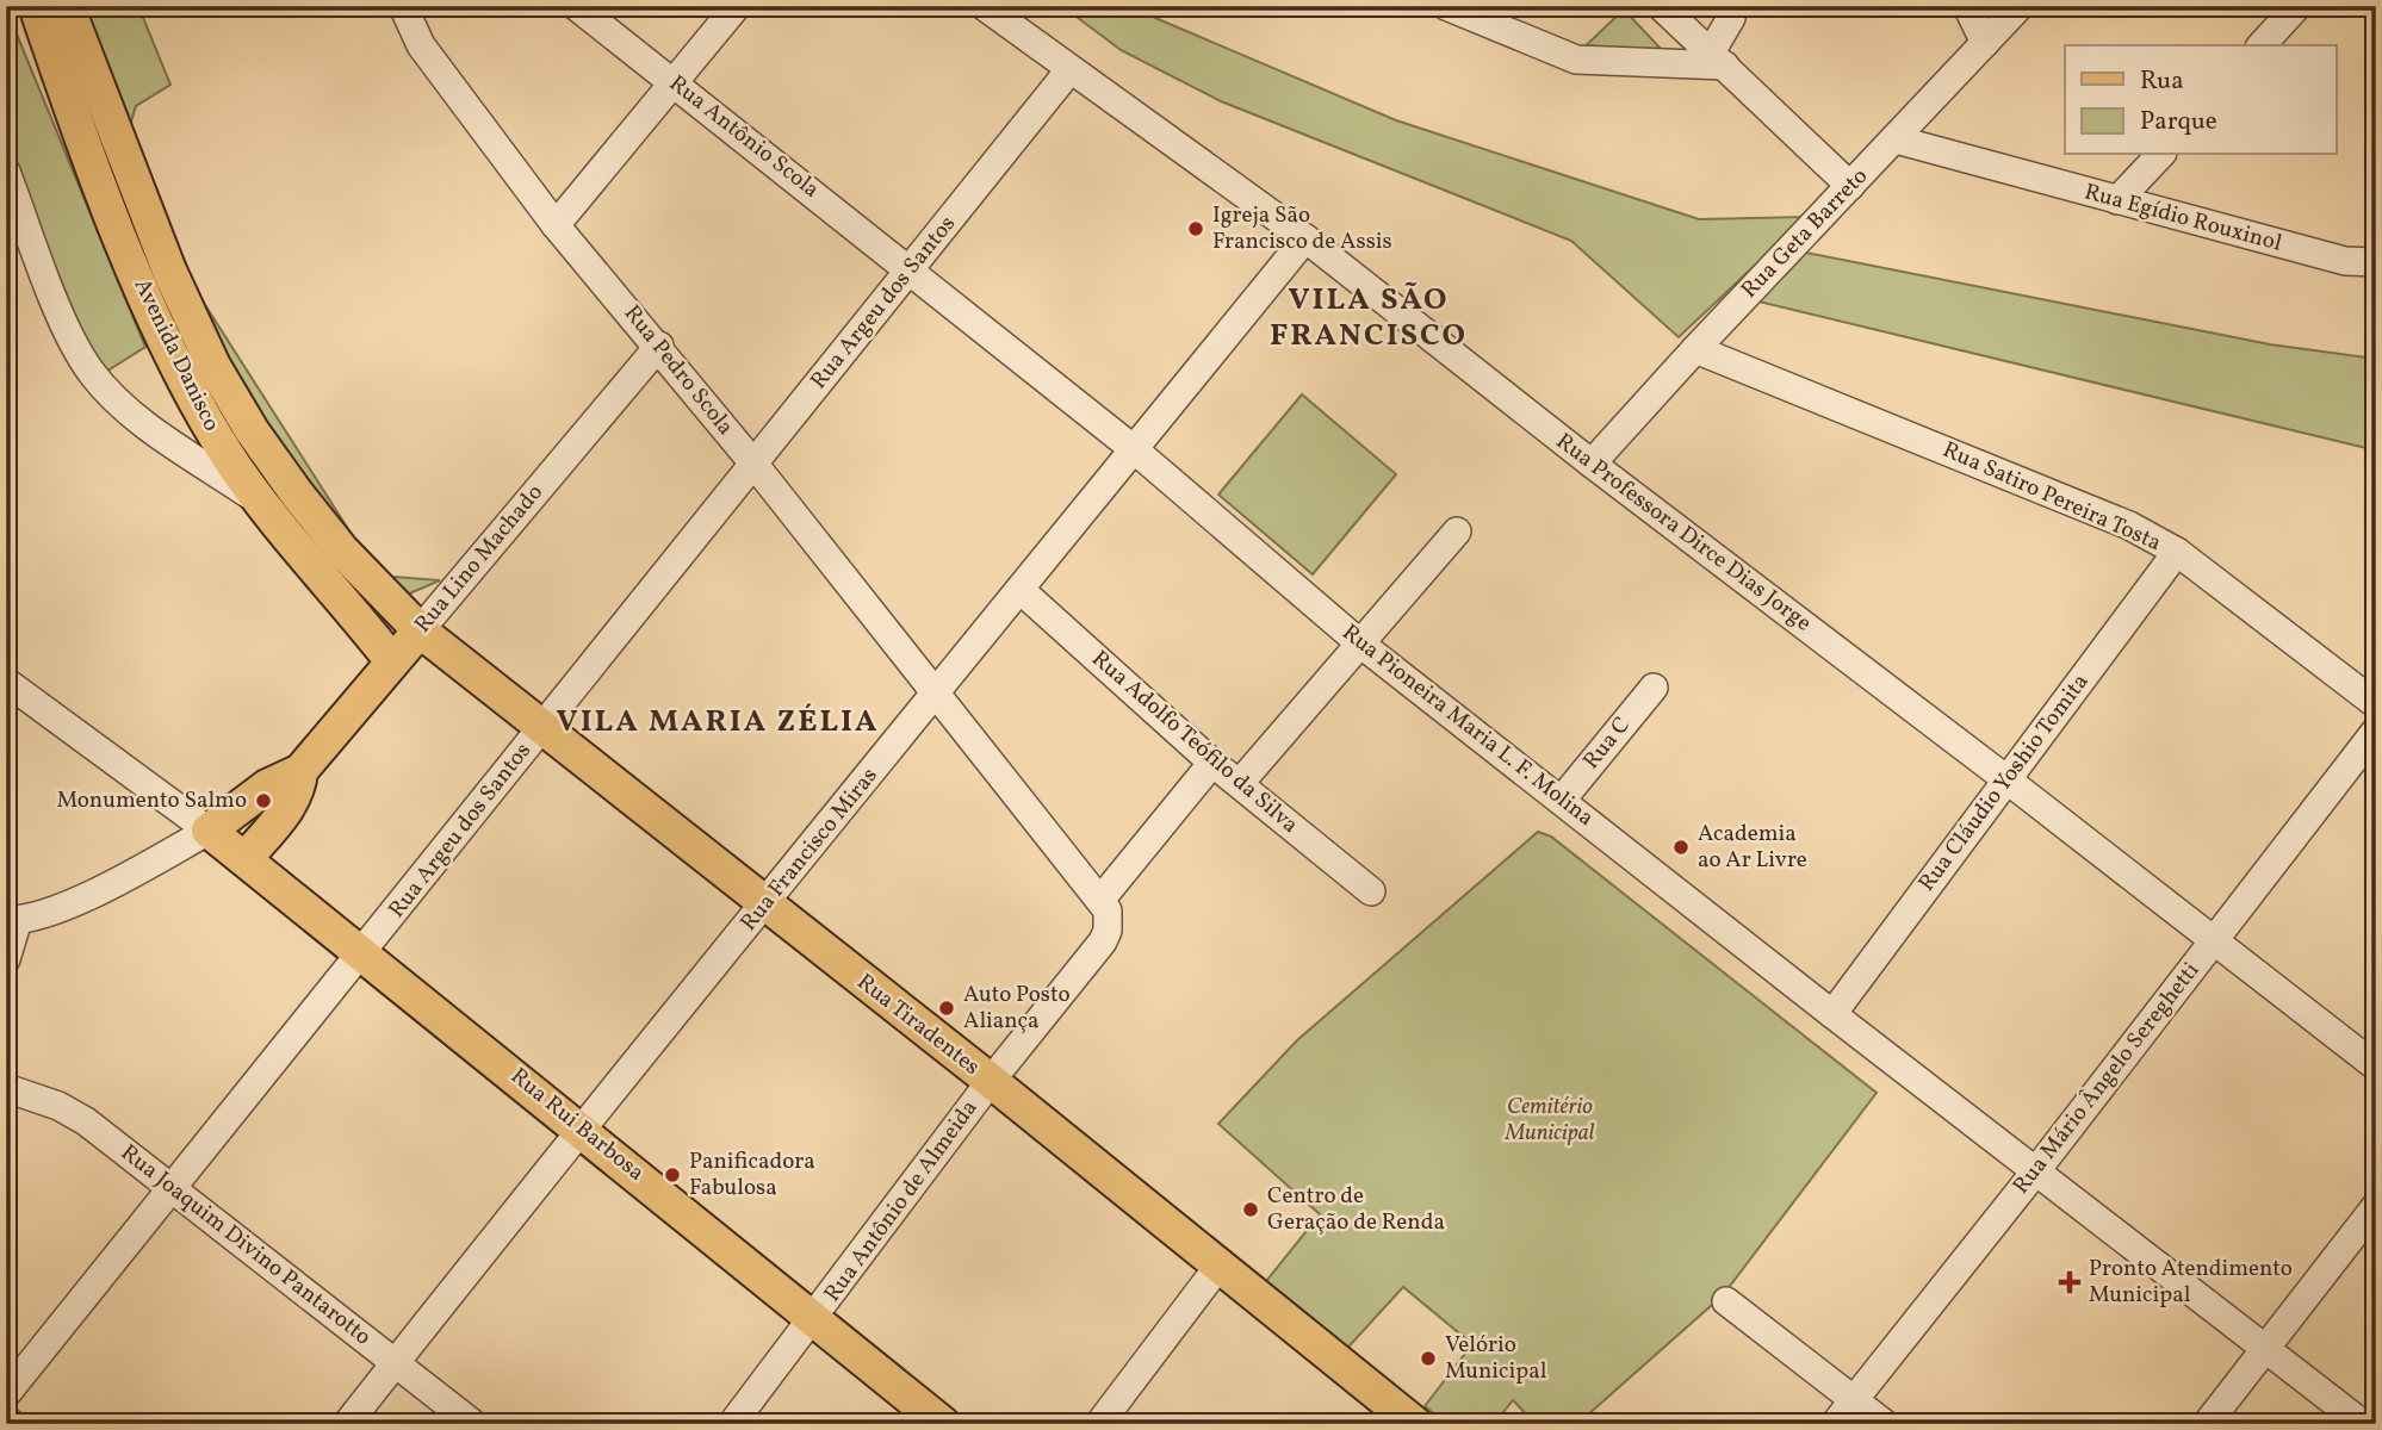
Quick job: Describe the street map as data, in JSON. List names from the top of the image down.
{
  "streets": {
    "main road": [
      "Avenida Danisco",
      "Rua Lino Machado",
      "Rua Tiradentes",
      "Rua Rui Barbosa"
    ],
    "street": [
      "Rua Antônio Scola",
      "Rua Egídio Rouxinol",
      "Rua Geta Barreto",
      "Rua Argeu dos Santos",
      "Rua Pedro Scola",
      "Rua Satiro Pereira Tosta",
      "Rua Professora Dirce Dias Jorge",
      "Rua Pioneira Maria L. F. Molina",
      "Rua Adolfo Teófilo da Silva",
      "Rua C",
      "Rua Cláudio Yoshio Tomita",
      "Rua Francisco Miras",
      "Rua Mário Ângelo Sereghetti",
      "Rua Antônio de Almeida",
      "Rua Joaquim Divino Pantarotto"
    ]
  },
  "crossings": [
    ["Rua Antônio Scola", "Rua Argeu dos Santos"],
    ["Rua Antônio Scola", "Rua Pioneira Maria L. F. Molina"],
    ["Rua Egídio Rouxinol", "Rua Geta Barreto"],
    ["Rua Geta Barreto", "Rua Satiro Pereira Tosta"],
    ["Rua Geta Barreto", "Rua Professora Dirce Dias Jorge"],
    ["Rua Argeu dos Santos", "Rua Pedro Scola"],
    ["Rua Argeu dos Santos", "Rua Professora Dirce Dias Jorge"],
    ["Rua Argeu dos Santos", "Rua Pioneira Maria L. F. Molina"],
    ["Rua Argeu dos Santos", "Rua Tiradentes"],
    ["Rua Argeu dos Santos", "Rua Rui Barbosa"],
    ["Rua Argeu dos Santos", "Rua Joaquim Divino Pantarotto"],
    ["Avenida Danisco", "Rua Lino Machado"],
    ["Avenida Danisco", "Rua Tiradentes"],
    ["Rua Pedro Scola", "Rua Lino Machado"],
    ["Rua Pedro Scola", "Rua Francisco Miras"],
    ["Rua Pedro Scola", "Rua Antônio de Almeida"],
    ["Rua Satiro Pereira Tosta", "Rua Cláudio Yoshio Tomita"],
    ["Rua Professora Dirce Dias Jorge", "Rua Cláudio Yoshio Tomita"],
    ["Rua Professora Dirce Dias Jorge", "Rua Francisco Miras"],
    ["Rua Professora Dirce Dias Jorge", "Rua Mário Ângelo Sereghetti"],
    ["Rua Lino Machado", "Rua Tiradentes"],
    ["Rua Lino Machado", "Rua Rui Barbosa"],
    ["Rua Pioneira Maria L. F. Molina", "Rua C"],
    ["Rua Pioneira Maria L. F. Molina", "Rua Cláudio Yoshio Tomita"],
    ["Rua Pioneira Maria L. F. Molina", "Rua Francisco Miras"],
    ["Rua Pioneira Maria L. F. Molina", "Rua Mário Ângelo Sereghetti"],
    ["Rua Adolfo Teófilo da Silva", "Rua Francisco Miras"],
    ["Rua Francisco Miras", "Rua Tiradentes"],
    ["Rua Francisco Miras", "Rua Rui Barbosa"],
    ["Rua Francisco Miras", "Rua Joaquim Divino Pantarotto"],
    ["Rua Tiradentes", "Rua Antônio de Almeida"],
    ["Rua Rui Barbosa", "Rua Antônio de Almeida"]
  ],
  "districts": ["VILA SÃO FRANCISCO", "VILA MARIA ZÉLIA"],
  "parks": ["Cemitério Municipal"],
  "places": {
    "other": [
      "Igreja São Francisco de Assis",
      "Monumento Salmo",
      "Academia ao Ar Livre",
      "Auto Posto Aliança",
      "Panificadora Fabulosa",
      "Centro de Geração de Renda",
      "Velório Municipal"
    ],
    "health": ["Pronto Atendimento Municipal"]
  },
  "legend": ["Rua", "Parque"]
}
